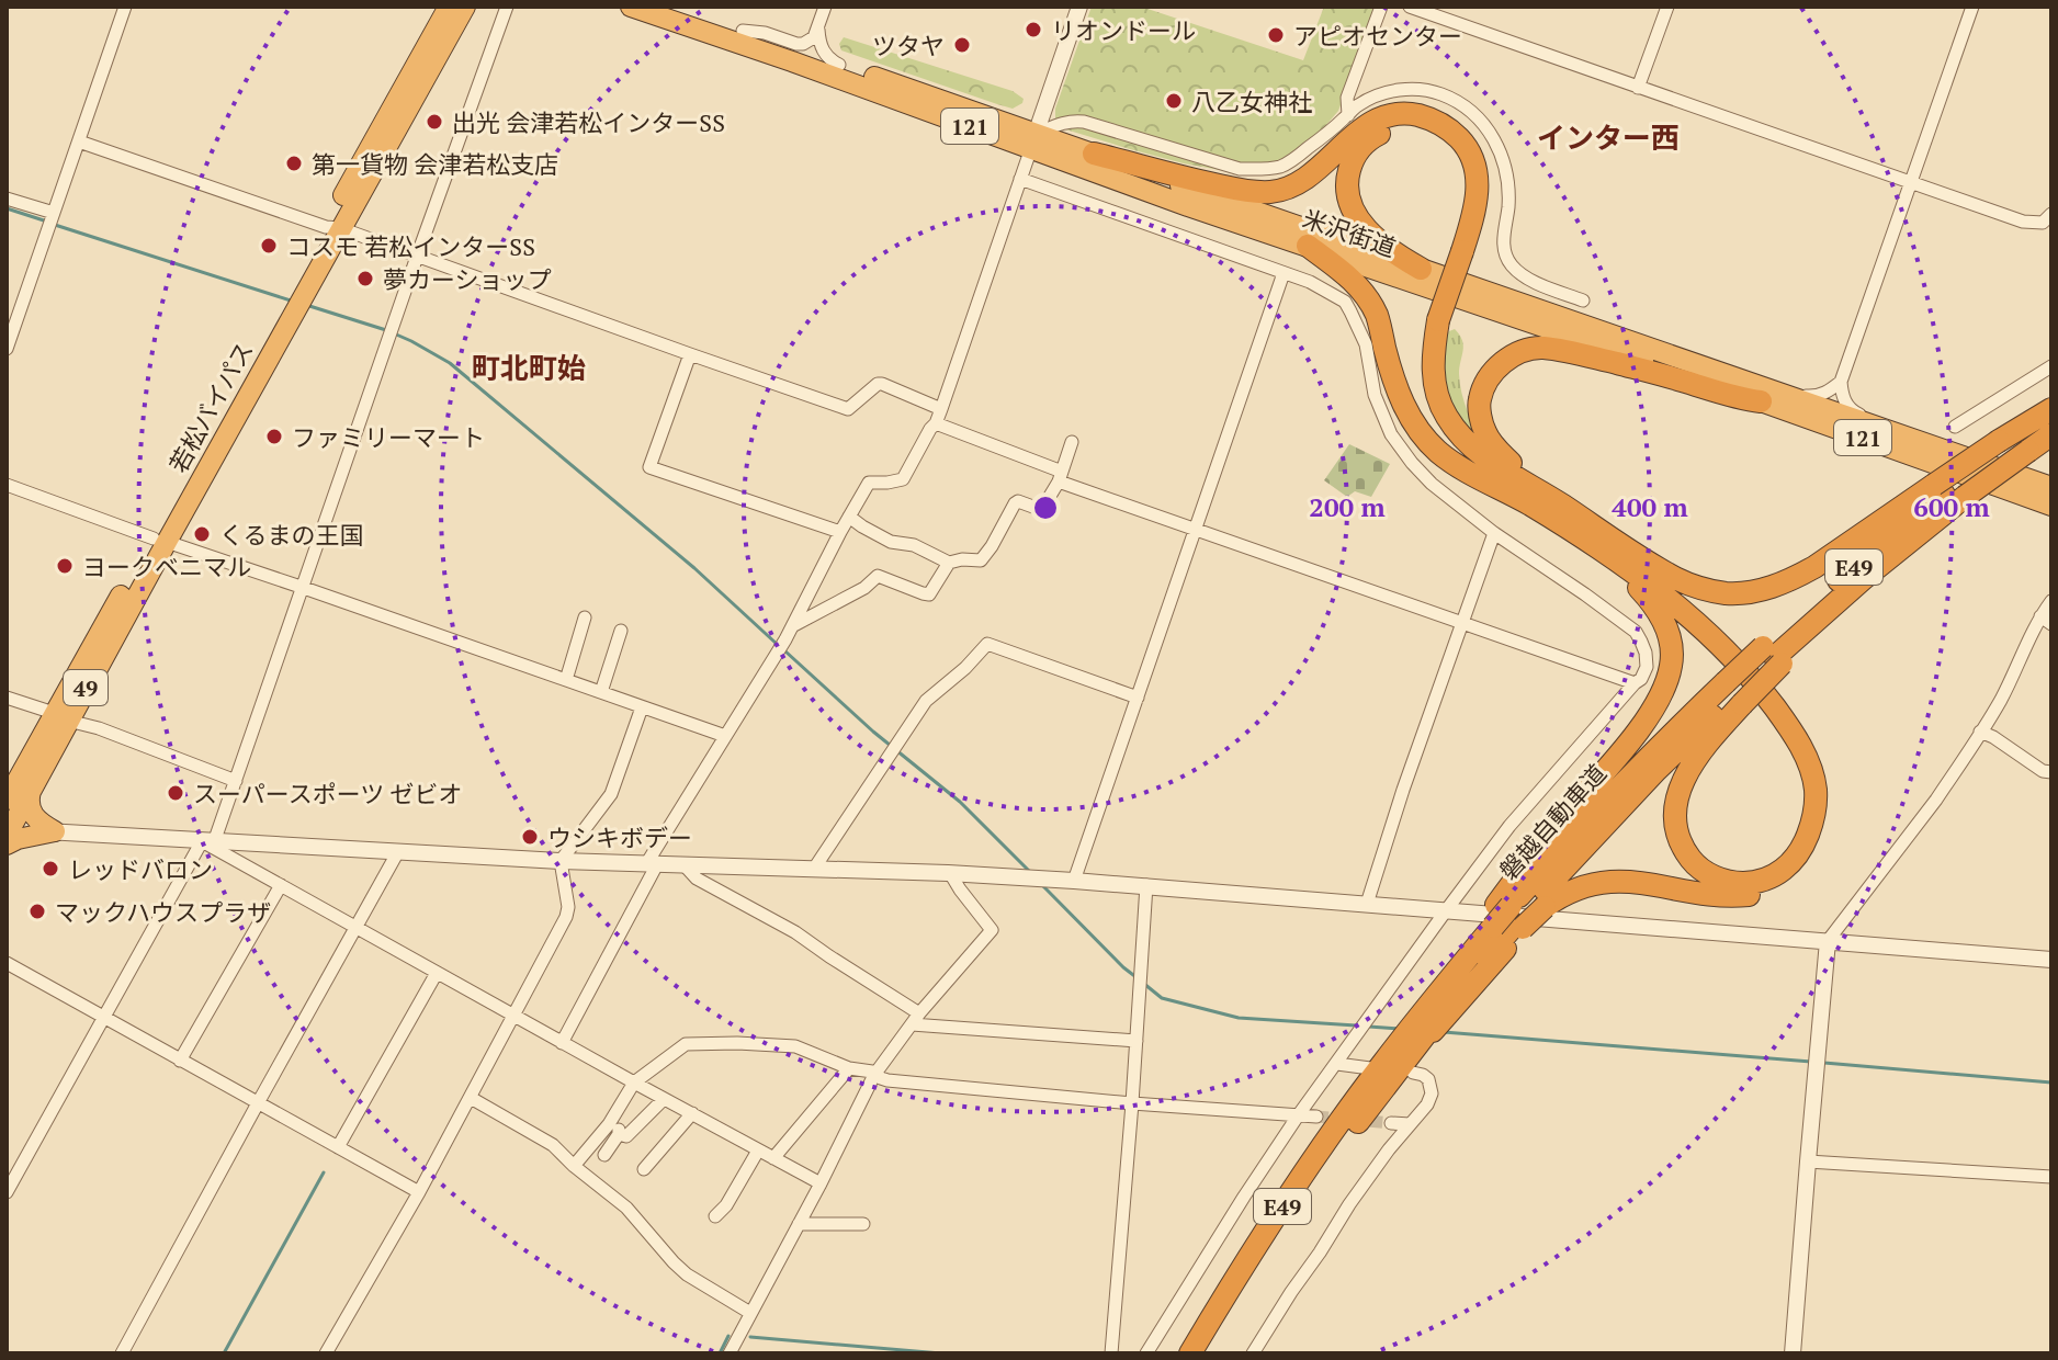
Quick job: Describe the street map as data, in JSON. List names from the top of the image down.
{
  "streets": {
    "highway": [
      "121",
      "米沢街道",
      "若松バイパス",
      "E49",
      "49",
      "磐越自動車道"
    ]
  },
  "districts": ["インター西", "町北町始"],
  "places": [
    "リオンドール",
    "アピオセンター",
    "ツタヤ",
    "八乙女神社",
    "出光 会津若松インターSS",
    "第一貨物 会津若松支店",
    "コスモ 若松インターSS",
    "夢カーショップ",
    "ファミリーマート",
    "くるまの王国",
    "ヨークベニマル",
    "スーパースポーツ ゼビオ",
    "ウシキボデー",
    "レッドバロン",
    "マックハウスプラザ"
  ],
  "rings": ["200 m", "400 m", "600 m"]
}
